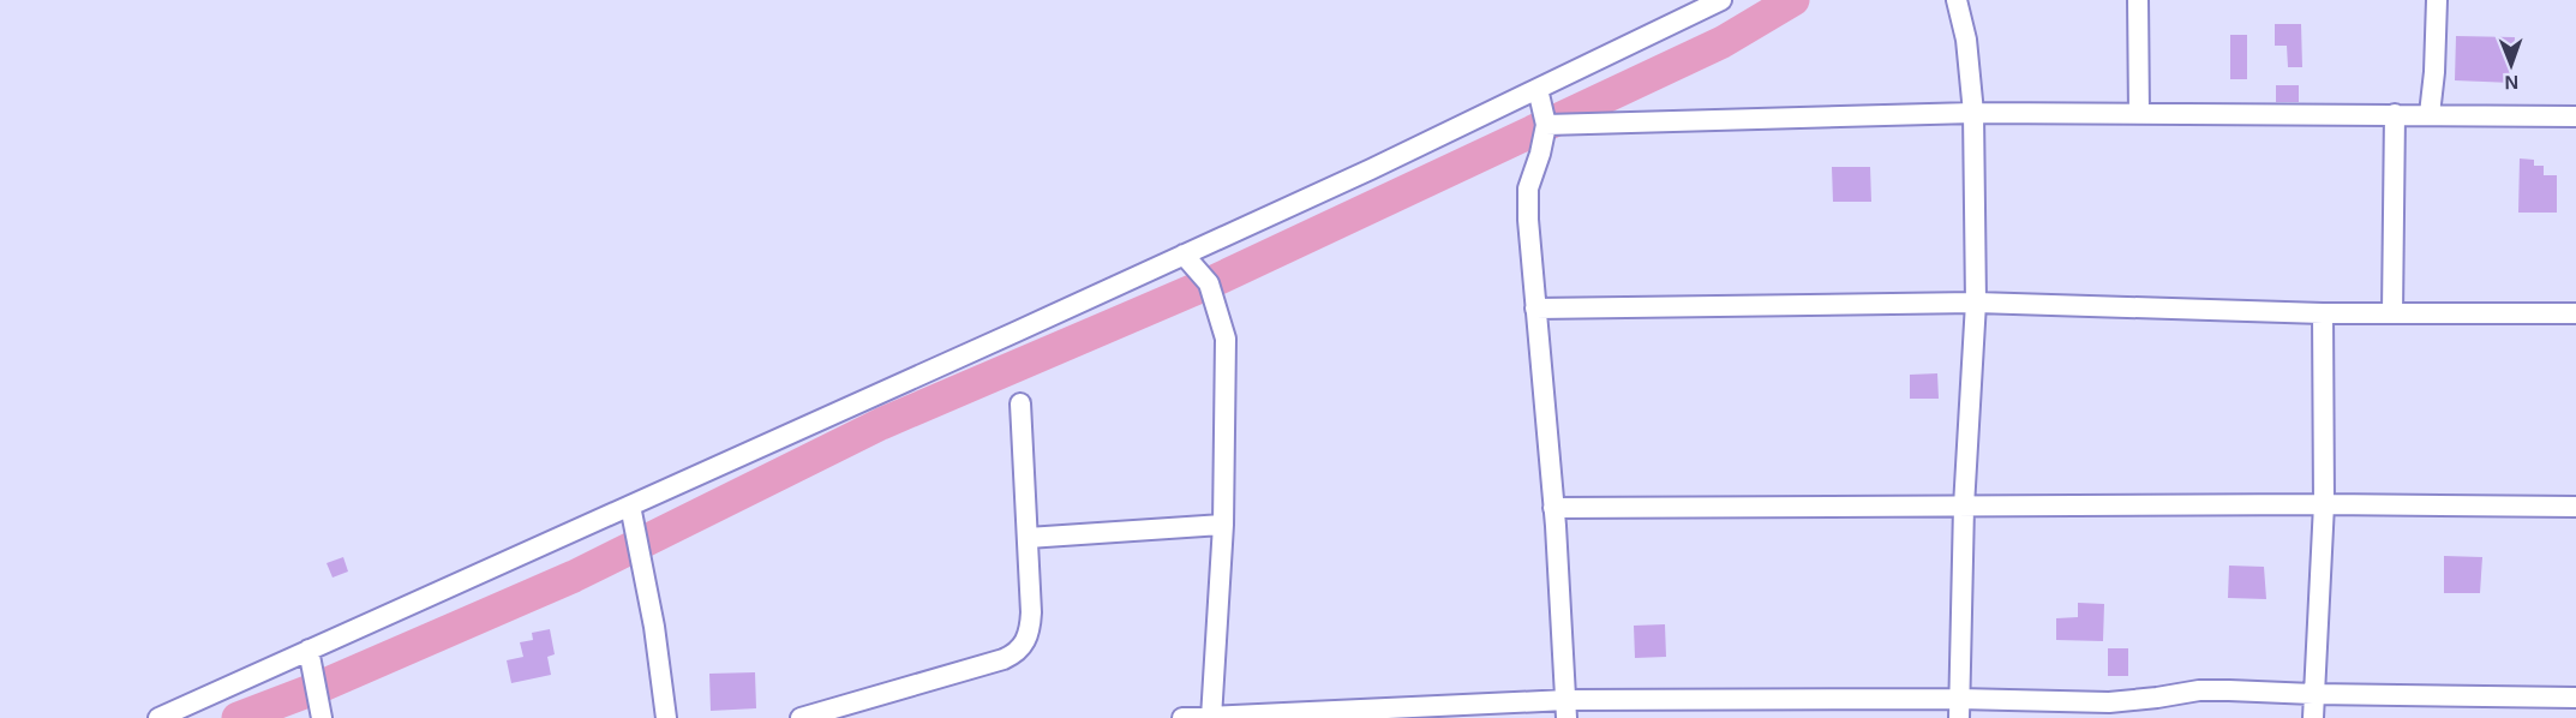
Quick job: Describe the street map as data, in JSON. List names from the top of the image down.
{
  "north": "bottom"
}
